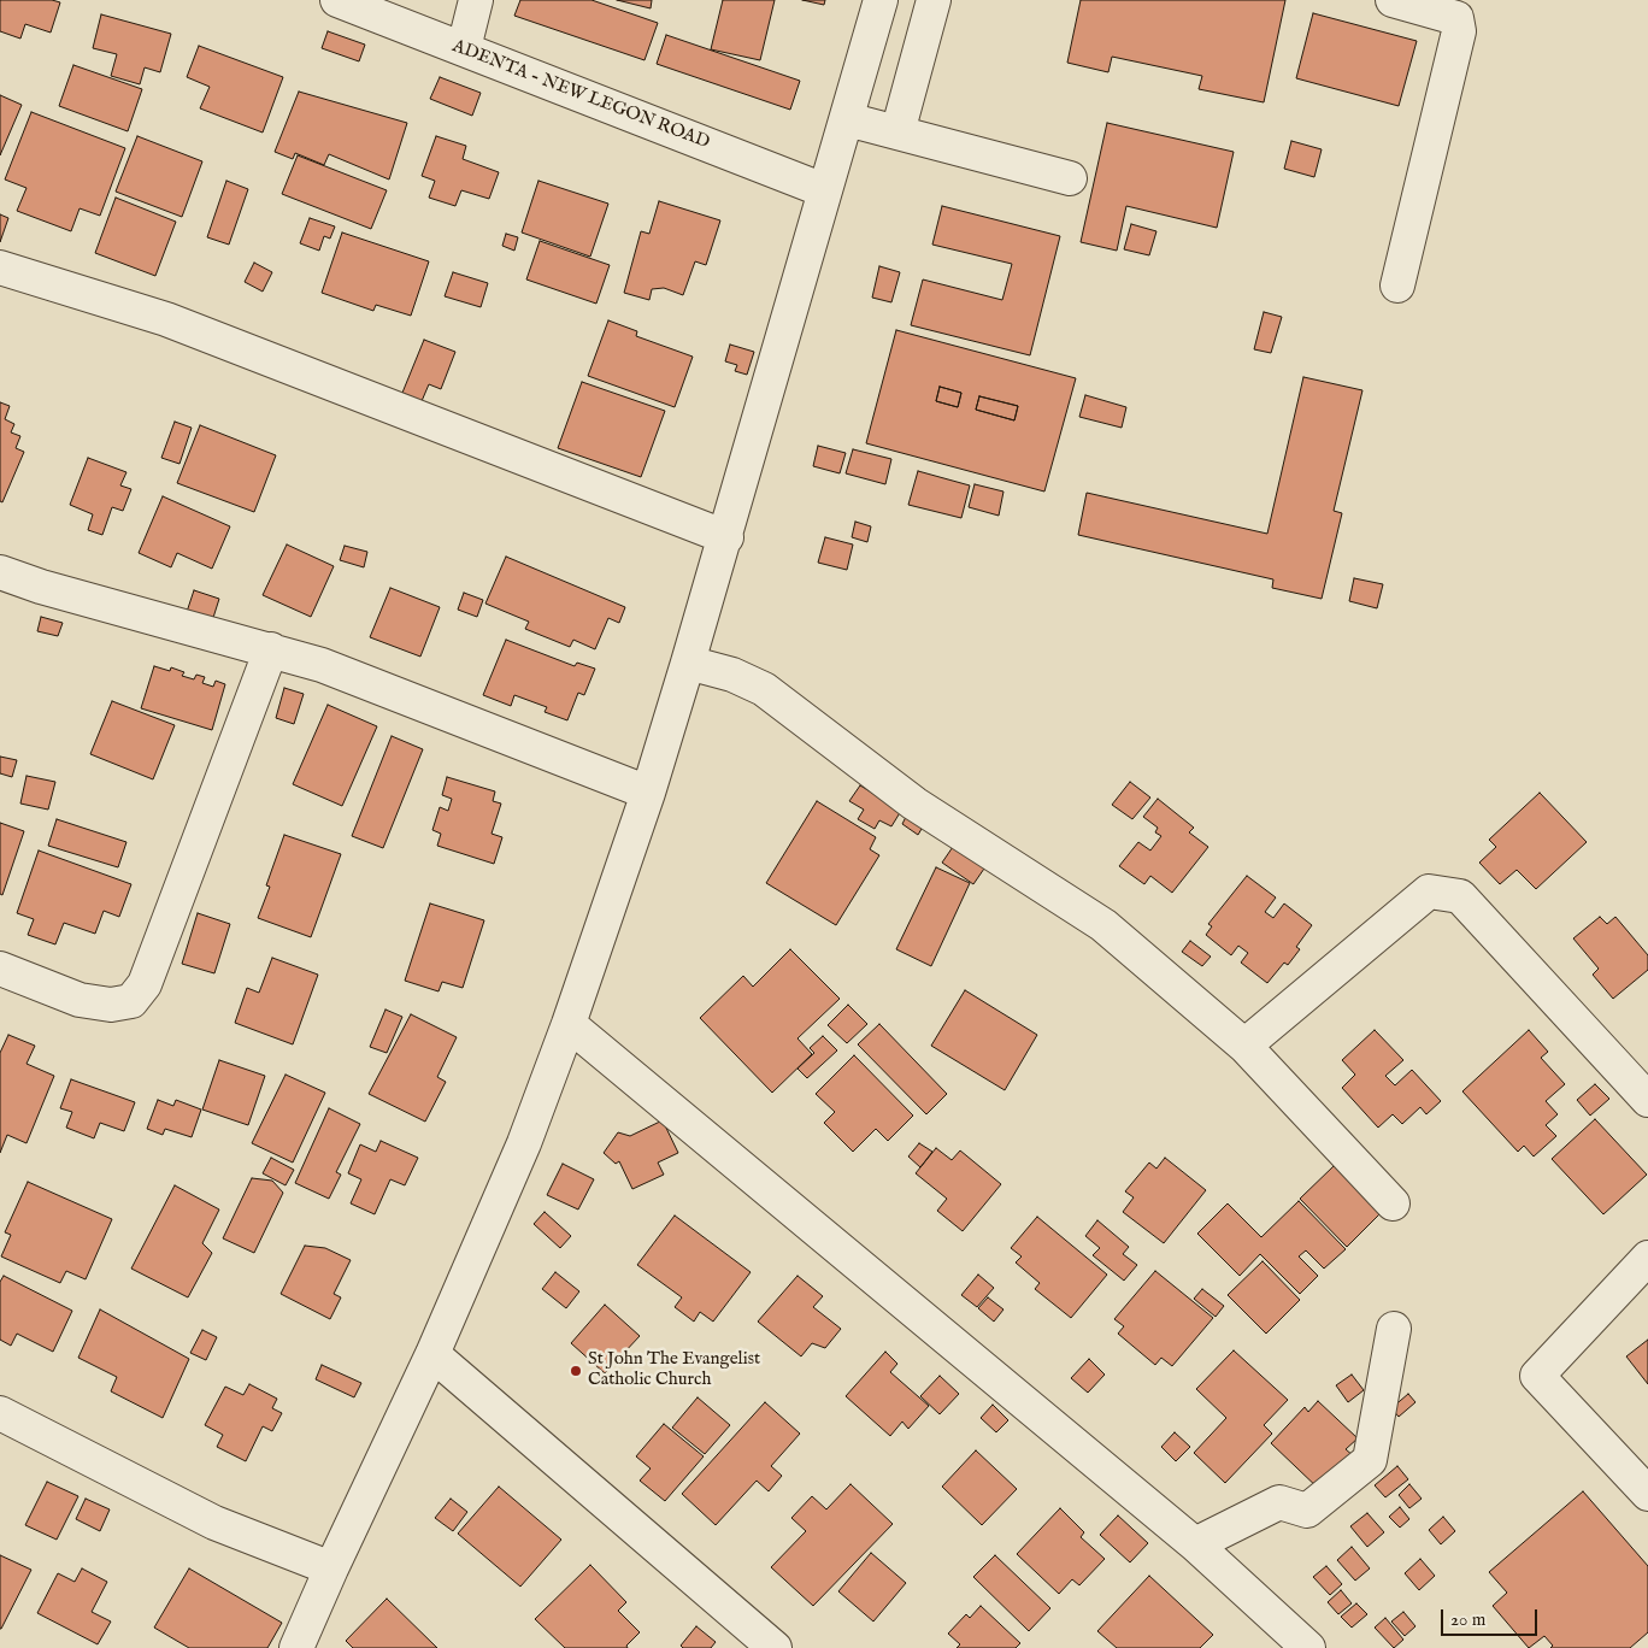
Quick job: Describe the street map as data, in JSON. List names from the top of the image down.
{
  "streets": {
    "street": ["ADENTA - NEW LEGON ROAD"]
  },
  "places": ["St John The Evangelist Catholic Church"],
  "scale_bar": "20 m"
}
